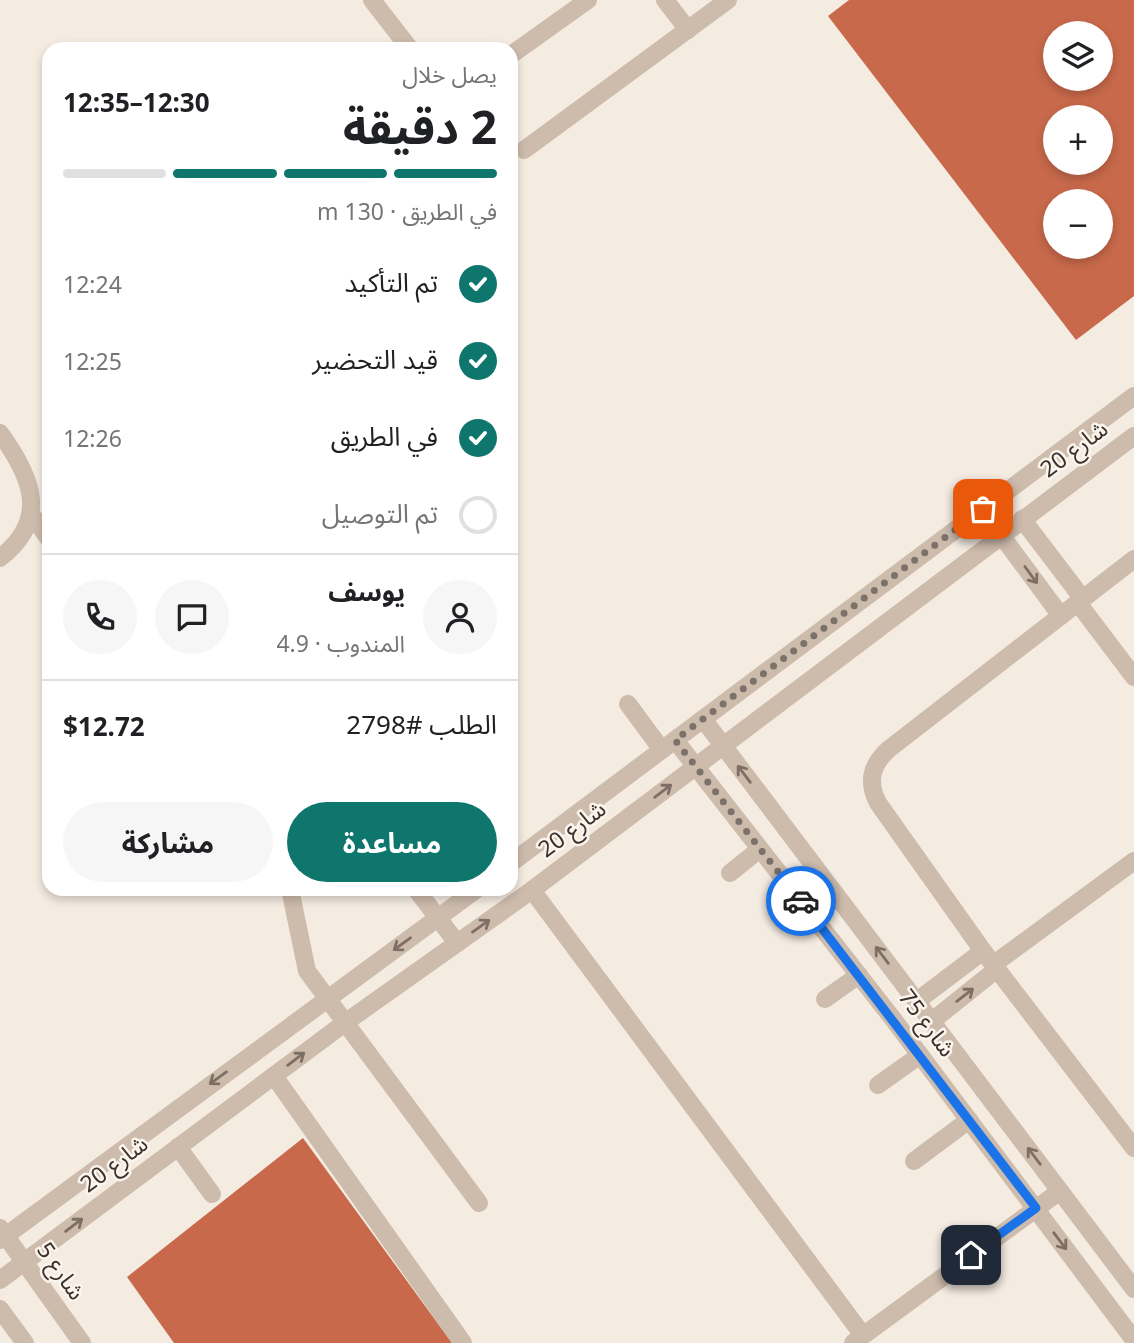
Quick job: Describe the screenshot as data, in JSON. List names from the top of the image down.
{
  "streets": {
    "street": ["شارع 20", "شارع 75", "شارع 5"]
  },
  "crossings": [
    ["شارع 20", "شارع 75"],
    ["شارع 20", "شارع 5"]
  ],
  "page": {
    "map_buttons": ["+", "−"],
    "heading": ["2 دقيقة", "يصل خلال", "12:30–12:35"],
    "panel": [
      "يوسف",
      "المندوب · 4.9",
      "الطلب #2798",
      "$12.72"
    ],
    "bar": "في الطريق · 130 m",
    "list": [
      ["تم التأكيد", "12:24"],
      ["قيد التحضير", "12:25"],
      ["في الطريق", "12:26"],
      "تم التوصيل"
    ],
    "buttons": ["مساعدة", "مشاركة"]
  }
}
